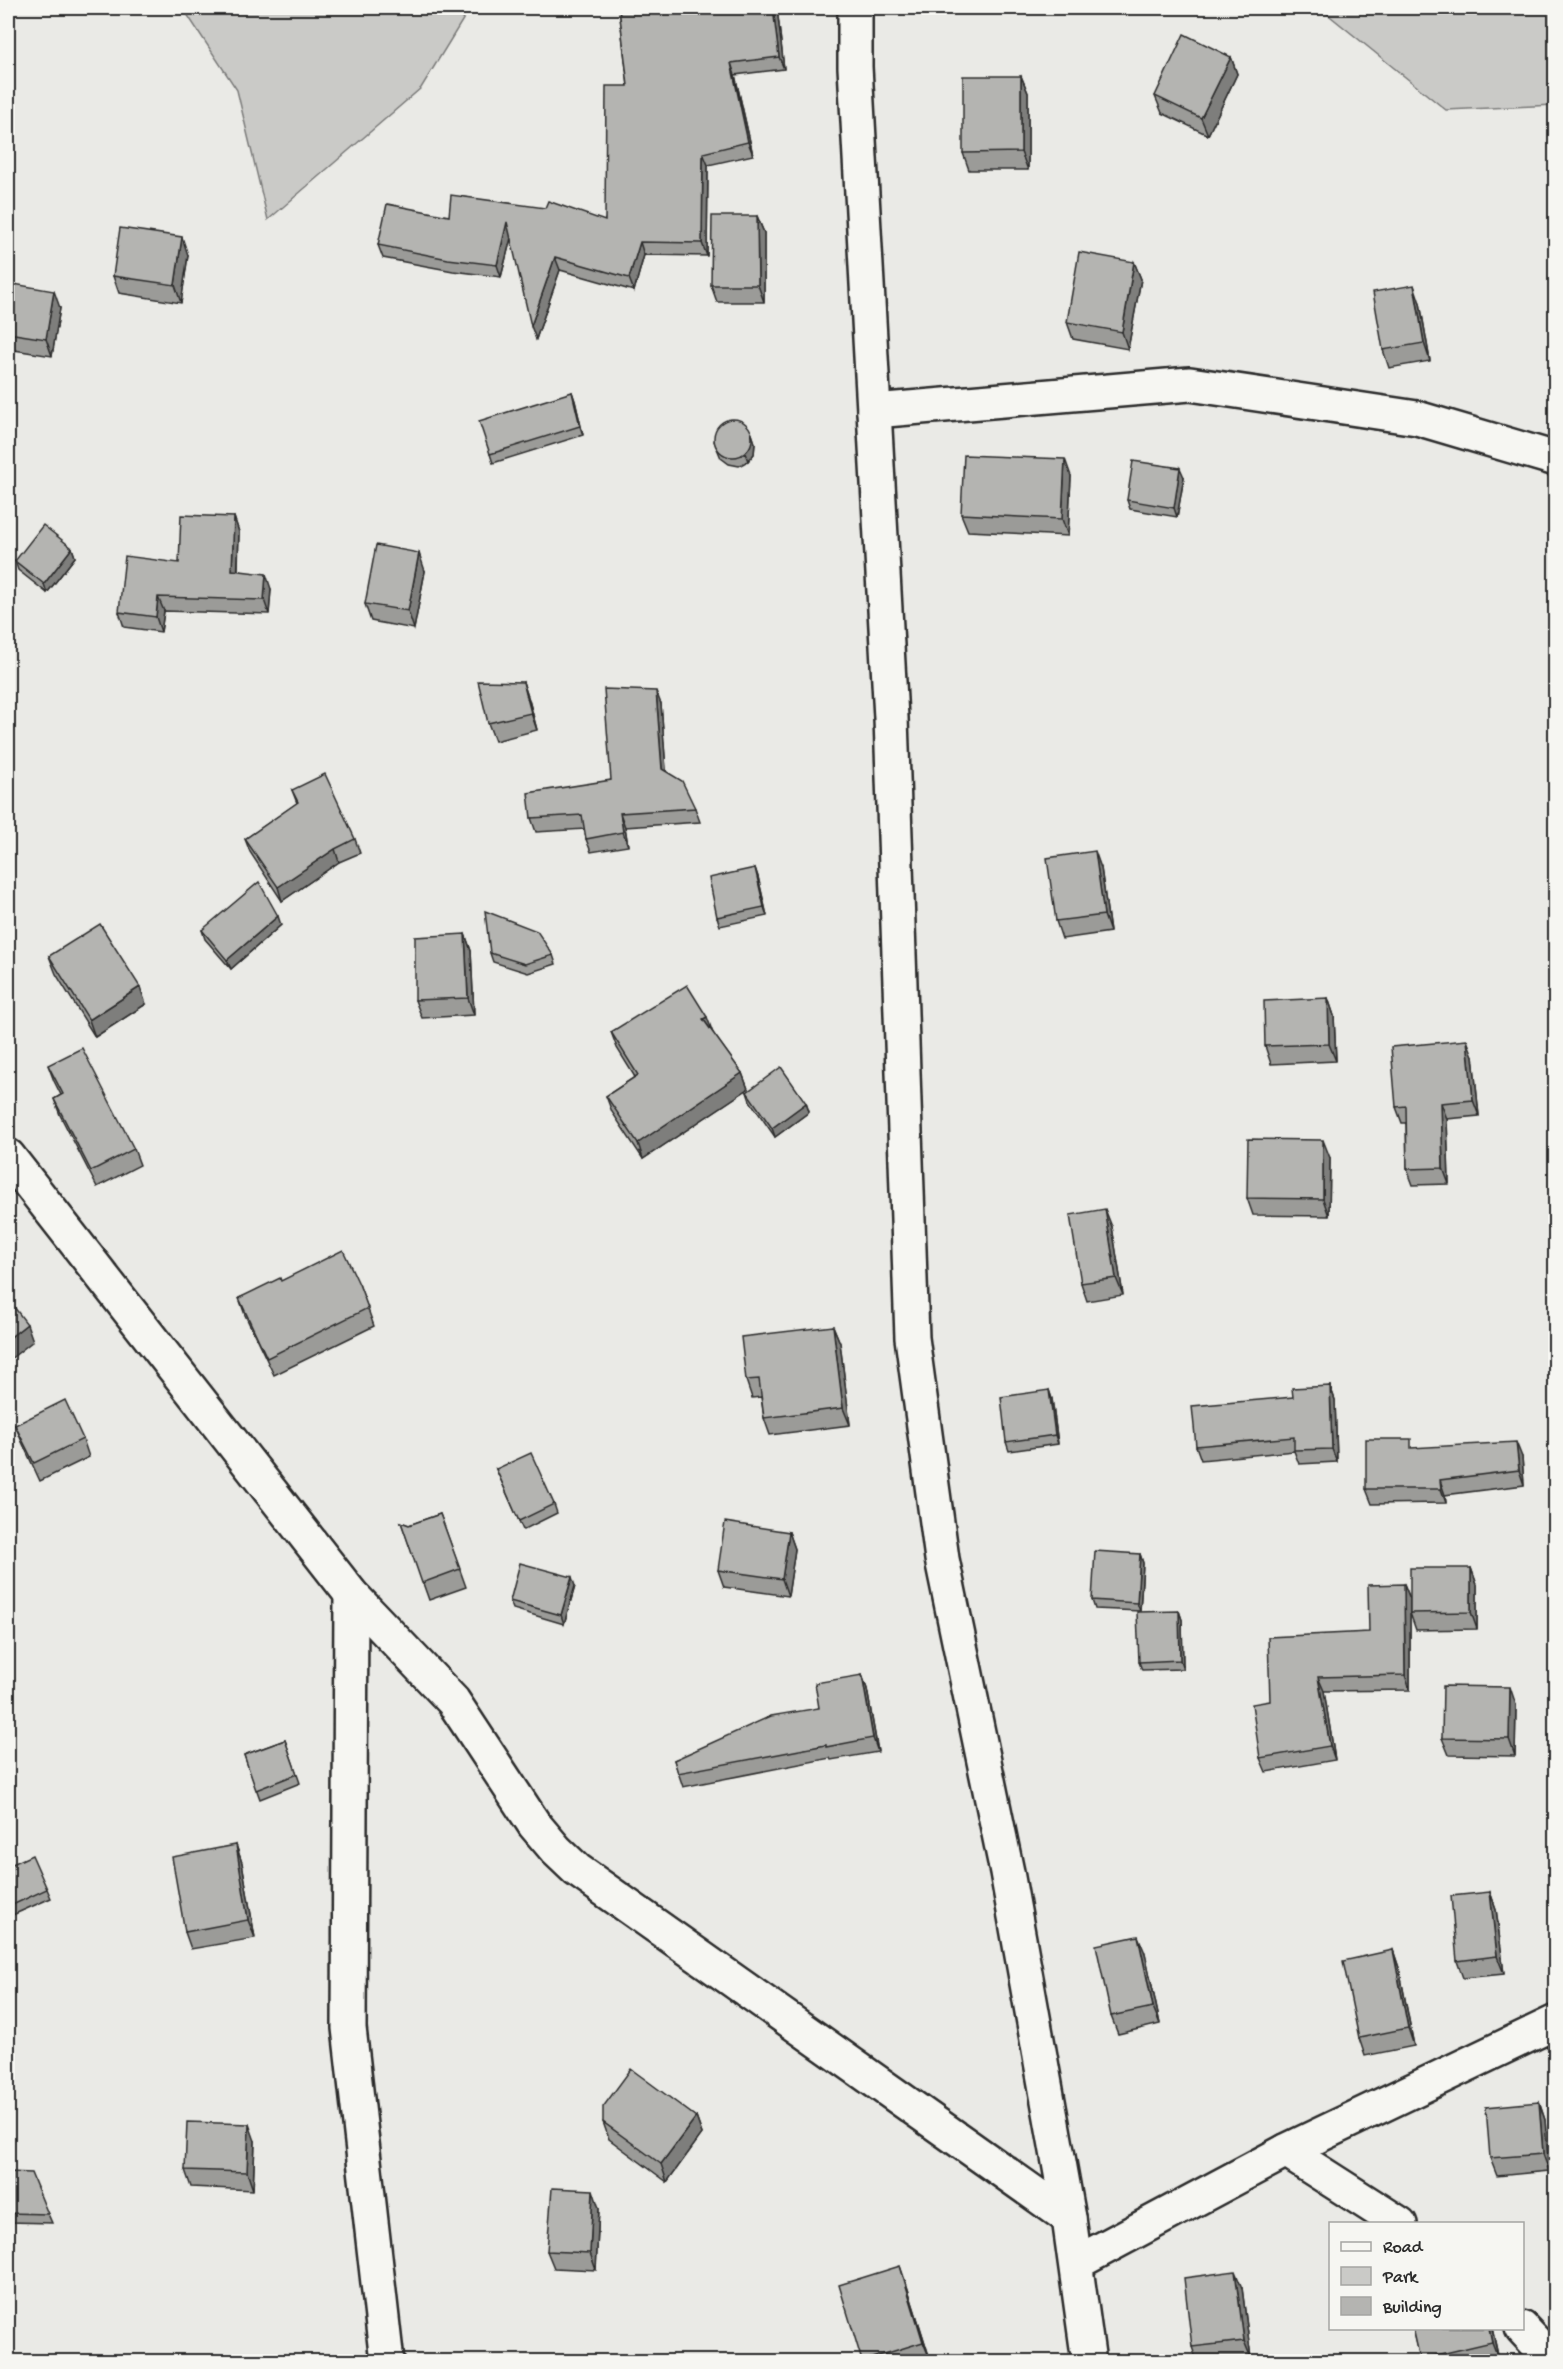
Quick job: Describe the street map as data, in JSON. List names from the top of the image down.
{
  "legend": ["Road", "Park", "Building"]
}
